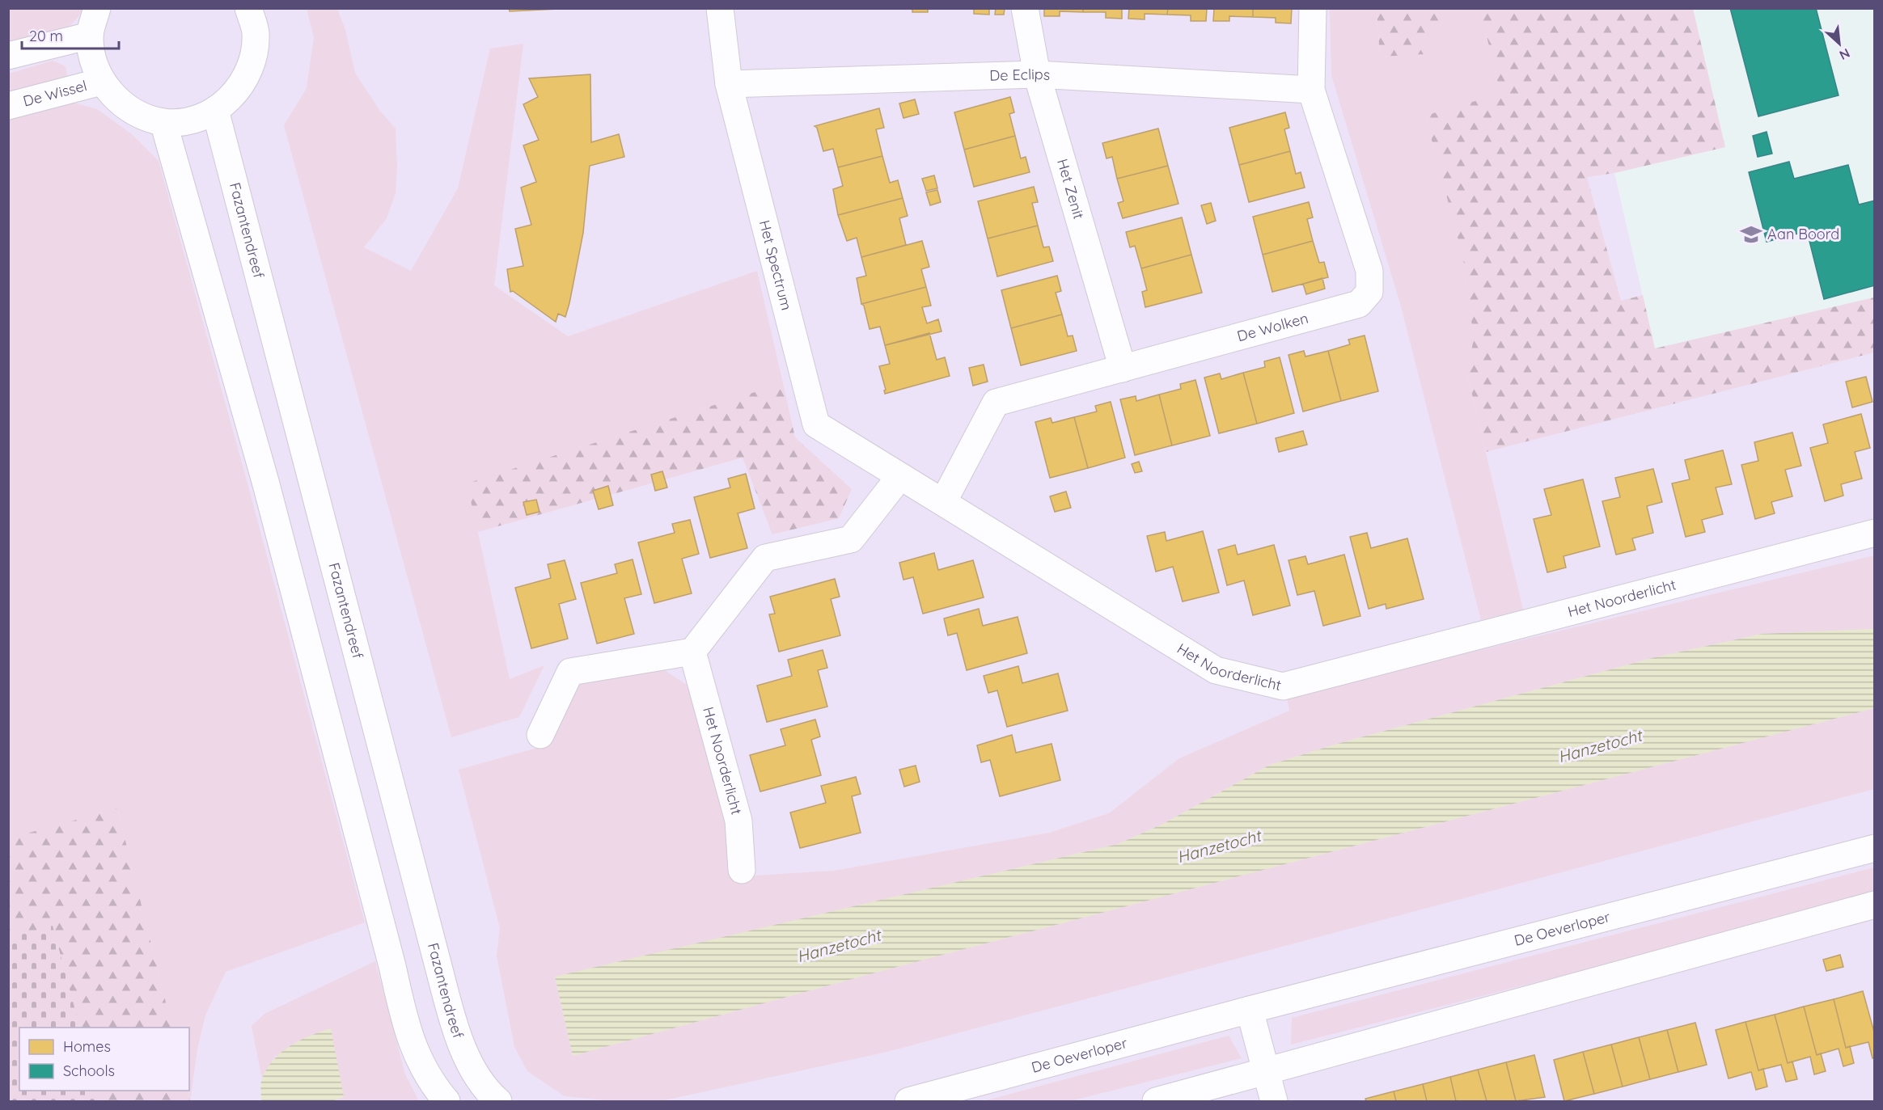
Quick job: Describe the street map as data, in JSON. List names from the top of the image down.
{
  "streets": {
    "street": [
      "De Eclips",
      "De Wissel",
      "Het Zenit",
      "Fazantendreef",
      "Het Spectrum",
      "De Wolken",
      "Het Noorderlicht",
      "De Oeverloper"
    ]
  },
  "crossings": [
    ["De Eclips", "Het Zenit"],
    ["De Eclips", "Het Spectrum"],
    ["De Eclips", "De Wolken"],
    ["Het Zenit", "De Wolken"],
    ["Het Spectrum", "Het Noorderlicht"],
    ["De Wolken", "Het Noorderlicht"]
  ],
  "water": ["Hanzetocht"],
  "places": {
    "school or university": ["Aan Boord"]
  },
  "legend": ["Homes", "Schools"],
  "scale_bar": "20 m",
  "north": "bottom right"
}
